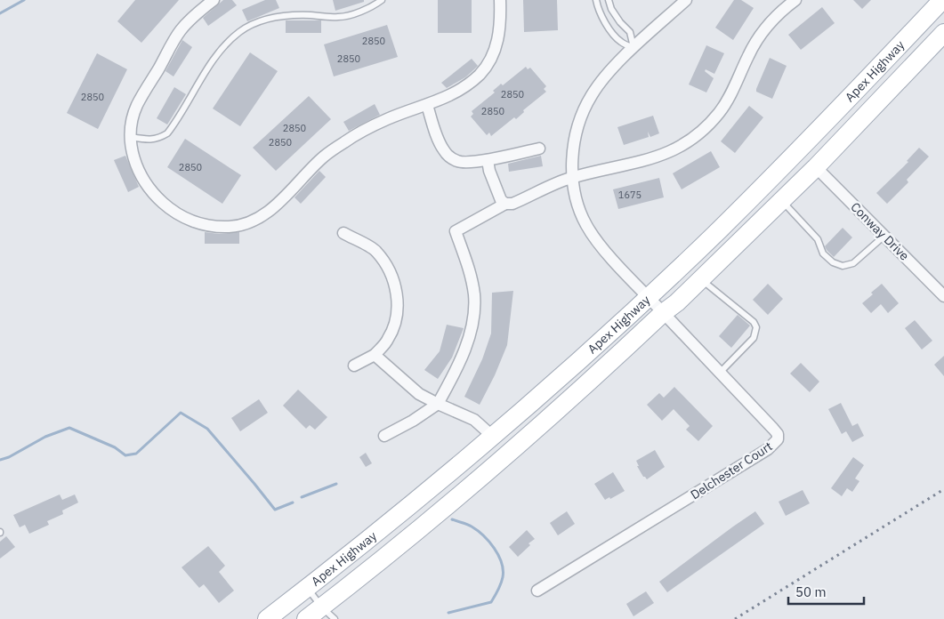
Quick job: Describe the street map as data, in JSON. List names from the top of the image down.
{
  "streets": {
    "main road": ["Apex Highway"],
    "street": ["Conway Drive", "Delchester Court"]
  },
  "crossings": [
    ["Apex Highway", "Conway Drive"],
    ["Apex Highway", "Delchester Court"]
  ],
  "house_numbers": [
    "2850",
    "2850",
    "2850",
    "2850",
    "2850",
    "2850",
    "2850",
    "2850",
    "1675"
  ],
  "scale_bar": "50 m"
}
